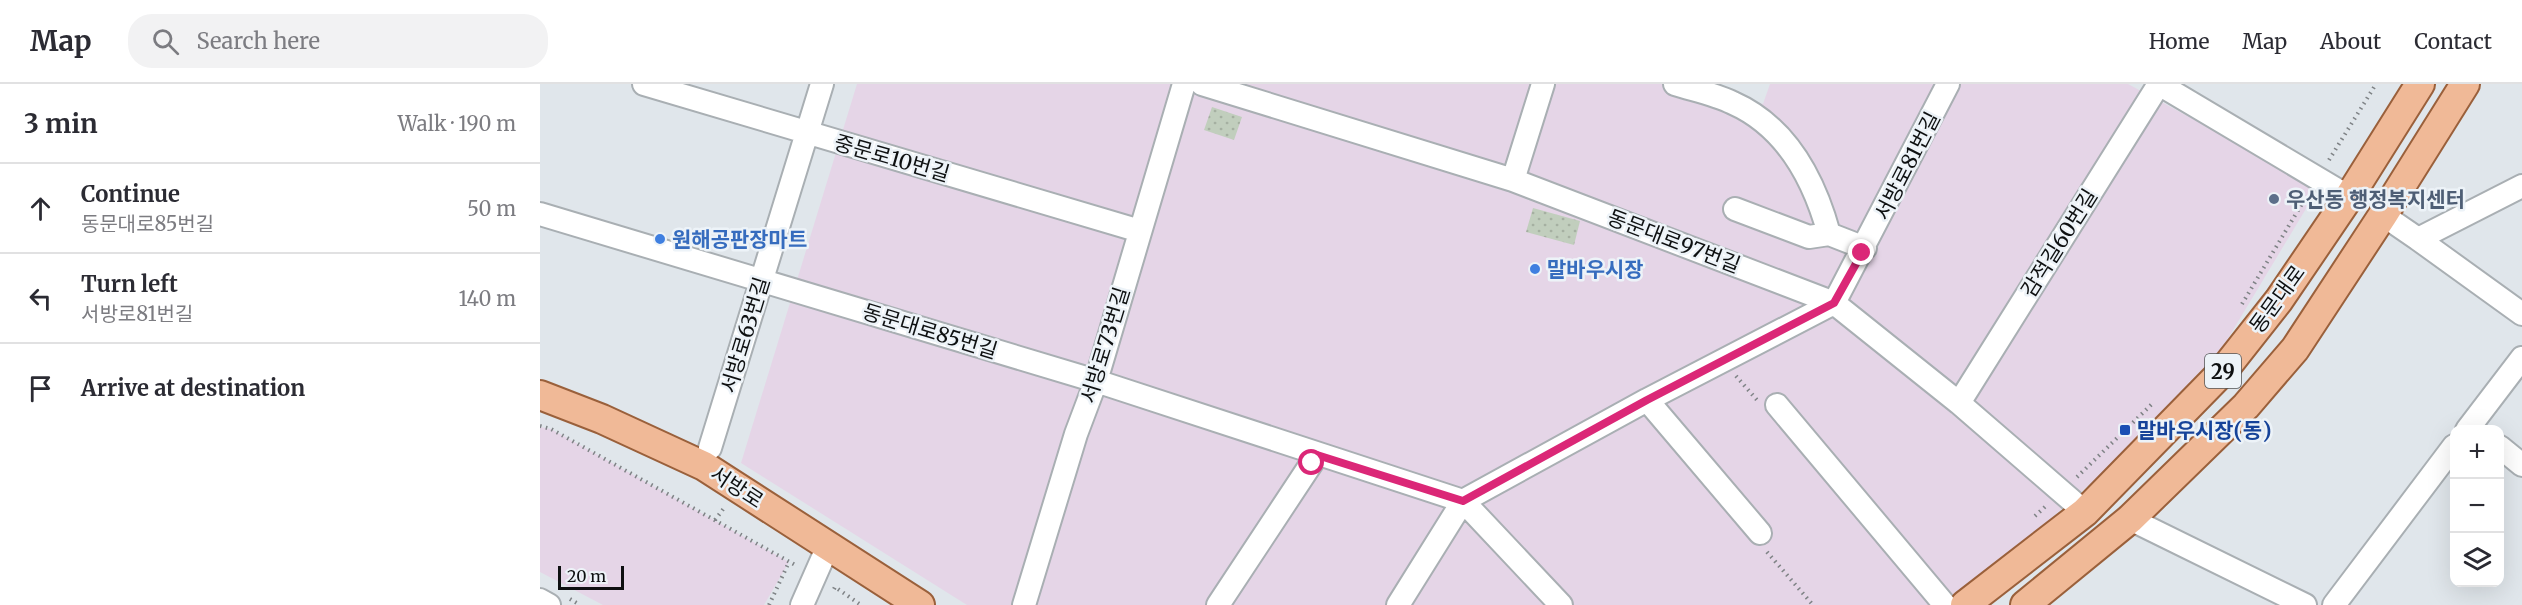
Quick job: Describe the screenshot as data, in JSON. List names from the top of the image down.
{
  "streets": {
    "main road": ["동문대로", "29", "서방로"],
    "street": [
      "중문로10번길",
      "서방로81번길",
      "동문대로97번길",
      "감적길60번길",
      "동문대로85번길",
      "서방로63번길",
      "서방로73번길"
    ]
  },
  "crossings": [
    ["중문로10번길", "서방로63번길"],
    ["중문로10번길", "서방로73번길"],
    ["서방로81번길", "동문대로97번길"],
    ["동문대로97번길", "감적길60번길"],
    ["동문대로97번길", "동문대로"],
    ["동문대로85번길", "서방로63번길"],
    ["동문대로85번길", "서방로73번길"]
  ],
  "places": {
    "other": ["우산동 행정복지센터", "원해공판장마트", "말바우시장"],
    "transit": ["말바우시장(동)"]
  },
  "scale_bar": "20 m",
  "page": {
    "header": "Map",
    "search": "Search here",
    "nav": [
      "Home",
      "Map",
      "About",
      "Contact"
    ],
    "heading": ["3 min", "Walk · 190 m"],
    "list": [
      ["Continue", "동문대로85번길", "50 m"],
      ["Turn left", "서방로81번길", "140 m"],
      "Arrive at destination"
    ],
    "map_buttons": ["+", "−"],
    "scale": "20 m"
  }
}
